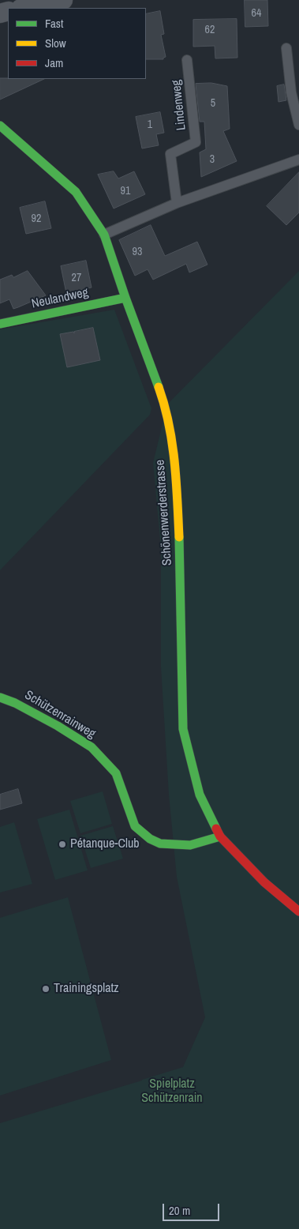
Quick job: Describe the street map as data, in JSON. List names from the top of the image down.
{
  "streets": {
    "street": ["Neulandweg", "Schönenwerderstrasse", "Schützenrainweg"],
    "lane": ["Lindenweg"]
  },
  "crossings": [
    ["Neulandweg", "Schönenwerderstrasse"],
    ["Schönenwerderstrasse", "Schützenrainweg"]
  ],
  "parks": ["Spielplatz Schützenrain"],
  "places": ["Pétanque-Club", "Trainingsplatz"],
  "house_numbers": [
    "64",
    "62",
    "5",
    "1",
    "3",
    "91",
    "92",
    "93",
    "27"
  ],
  "legend": ["Fast", "Slow", "Jam"],
  "scale_bar": "20 m"
}
